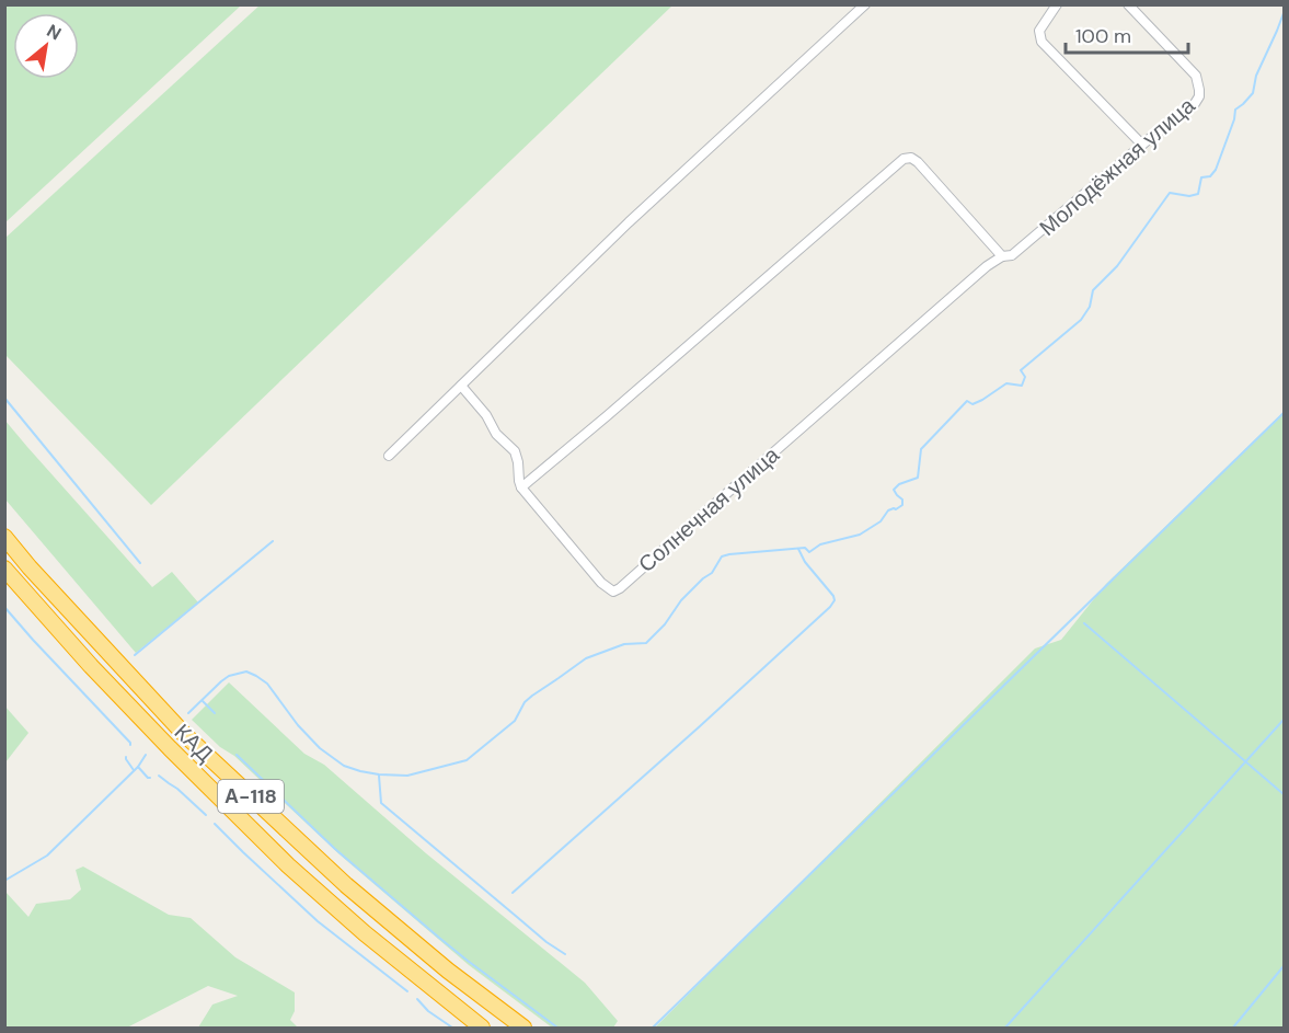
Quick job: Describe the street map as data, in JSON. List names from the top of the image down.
{
  "streets": {
    "highway": ["КАД", "А-118"],
    "street": ["Молодёжная улица", "Солнечная улица"]
  },
  "crossings": [
    ["Молодёжная улица", "Солнечная улица"]
  ],
  "scale_bar": "100 m",
  "north": "top right"
}
